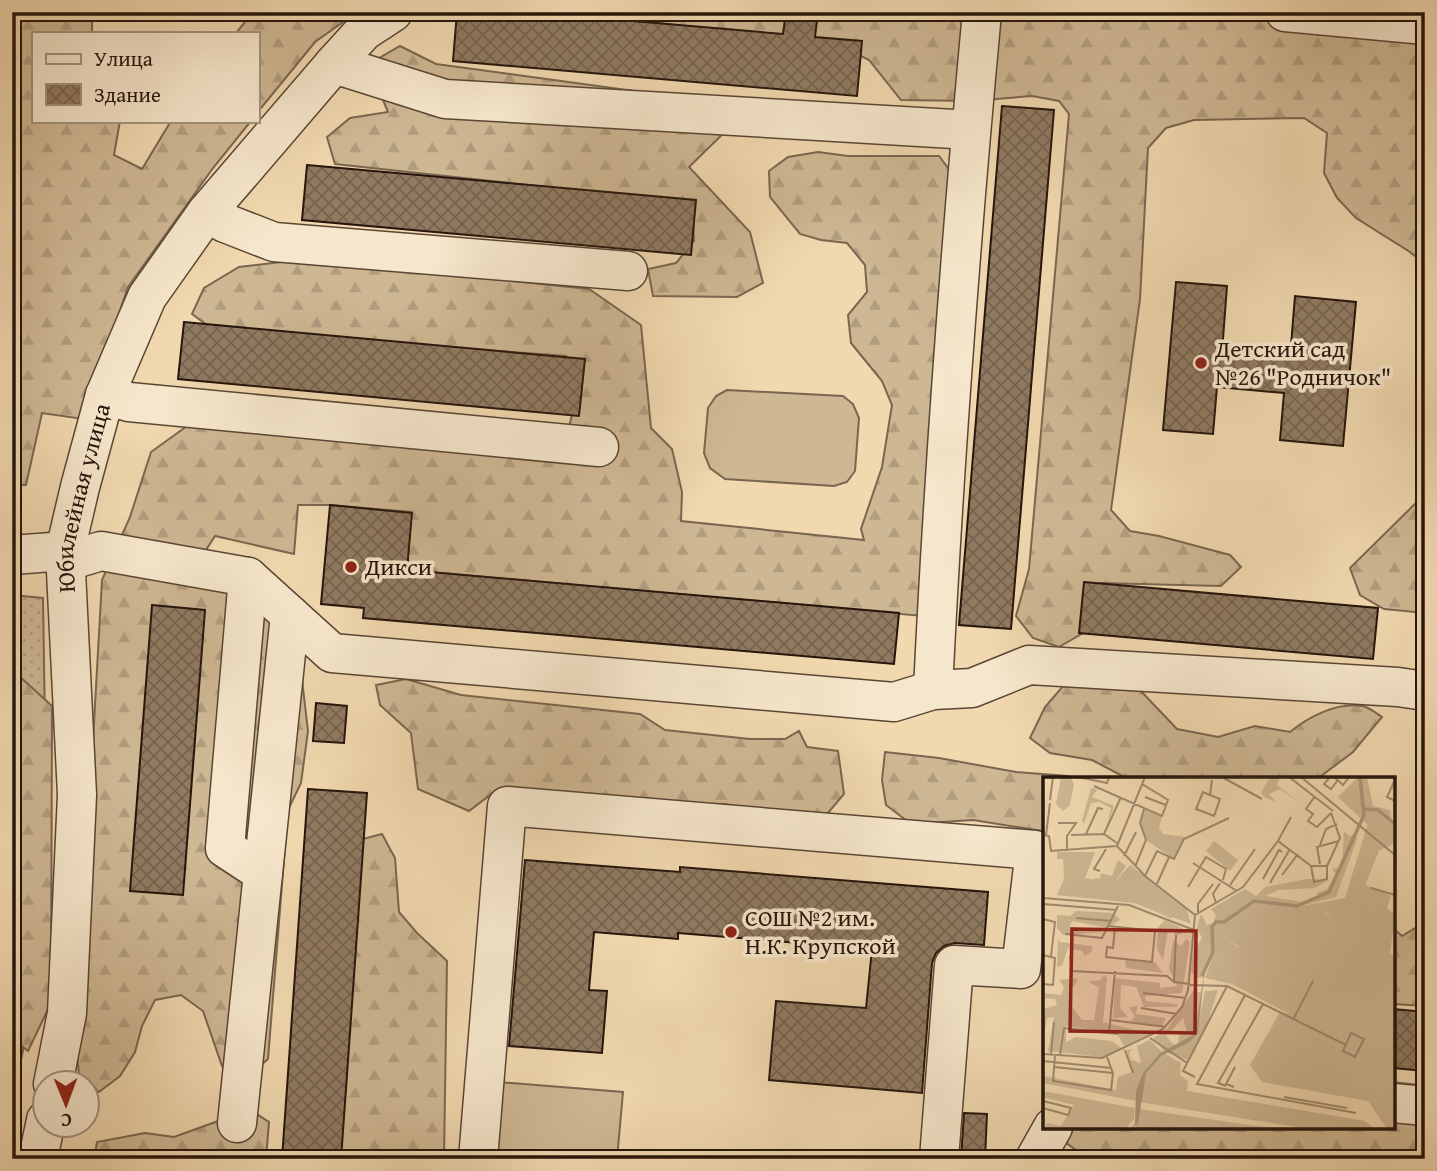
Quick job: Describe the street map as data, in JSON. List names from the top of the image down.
{
  "streets": {
    "street": ["Юбилейная улица"]
  },
  "places": ["Детский сад №26 \"Родничок\"", "Дикси", "СОШ №2 им. Н.К. Крупской"],
  "legend": ["Улица", "Здание"],
  "north": "bottom"
}
